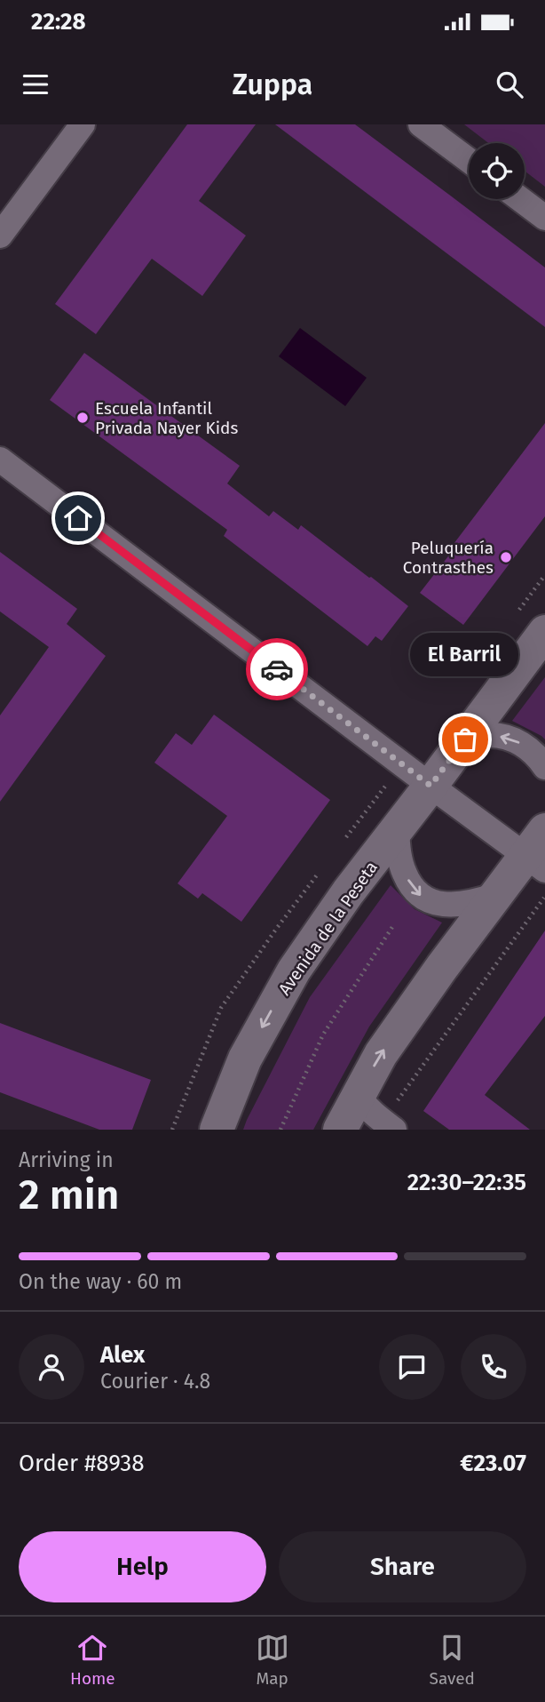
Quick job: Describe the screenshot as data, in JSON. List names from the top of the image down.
{
  "streets": {
    "street": ["Avenida de la Peseta"]
  },
  "places": ["Escuela Infantil Privada Nayer Kids", "Peluquería Contrasthes", "El Barril"],
  "page": {
    "status": "22:28",
    "header": "Zuppa",
    "bubble": "El Barril",
    "heading": ["2 min", "Arriving in", "22:30–22:35"],
    "panel": [
      "Alex",
      "Courier · 4.8",
      "Order #8938",
      "€23.07"
    ],
    "bar": "On the way · 60 m",
    "buttons": ["Help", "Share"],
    "tabs": ["Home", "Map", "Saved"]
  }
}
